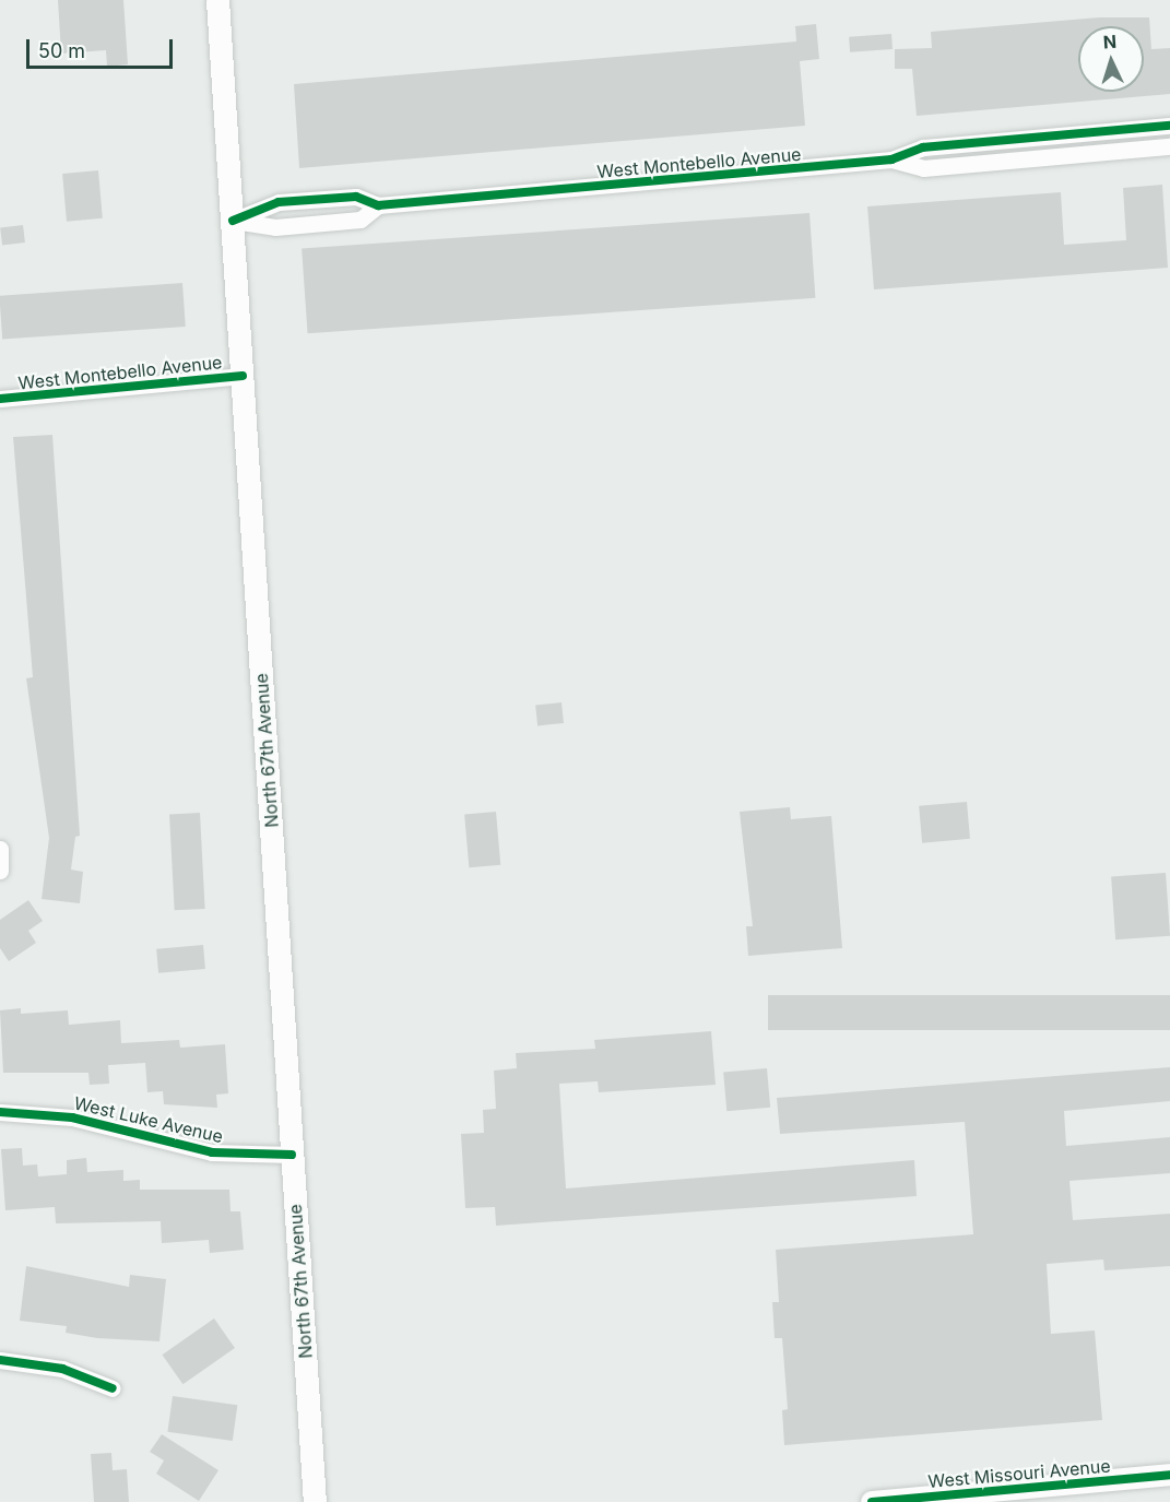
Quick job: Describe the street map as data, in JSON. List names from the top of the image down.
{
  "streets": {
    "main road": ["North 67th Avenue"],
    "street": ["West Montebello Avenue", "West Luke Avenue", "West Missouri Avenue"]
  },
  "crossings": [
    ["West Montebello Avenue", "North 67th Avenue"],
    ["North 67th Avenue", "West Luke Avenue"]
  ],
  "scale_bar": "50 m",
  "north": "top"
}
